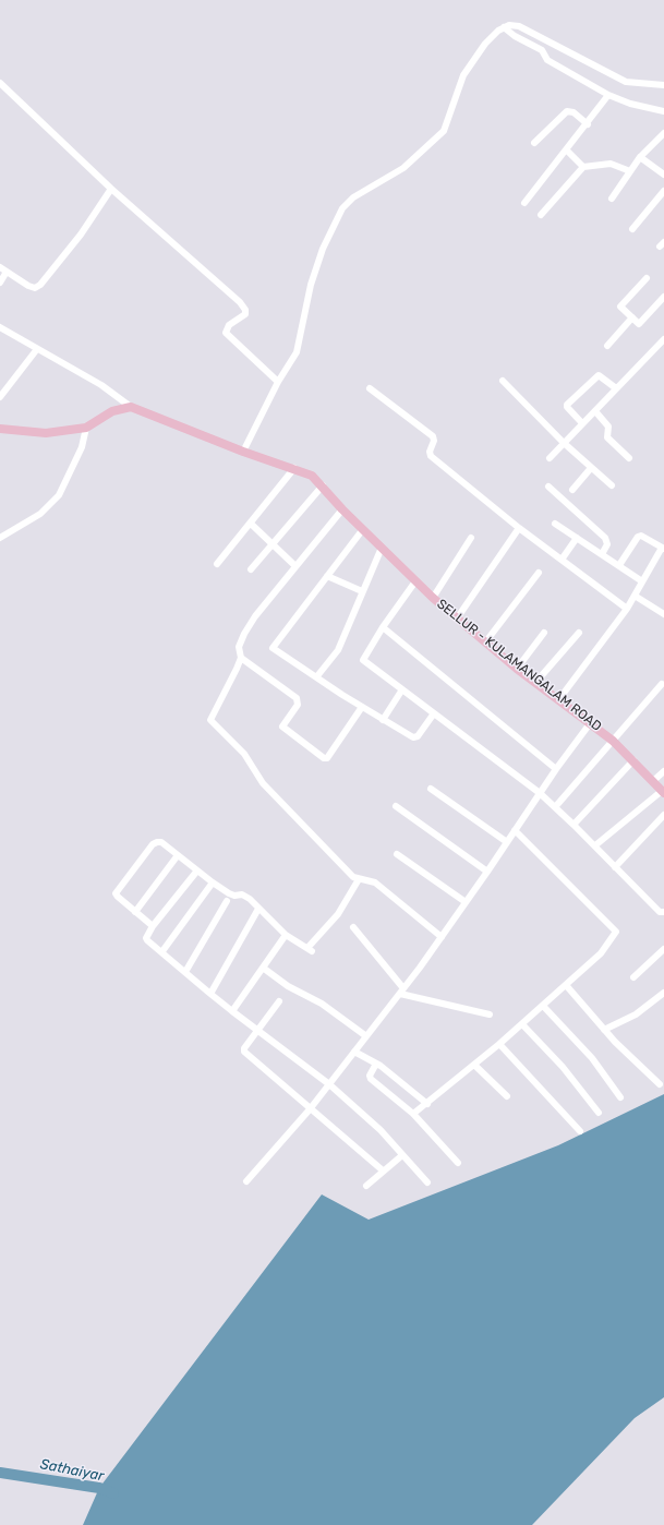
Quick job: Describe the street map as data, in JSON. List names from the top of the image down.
{
  "streets": {
    "main road": ["SELLUR - KULAMANGALAM ROAD"]
  },
  "water": ["Sathaiyar"]
}
